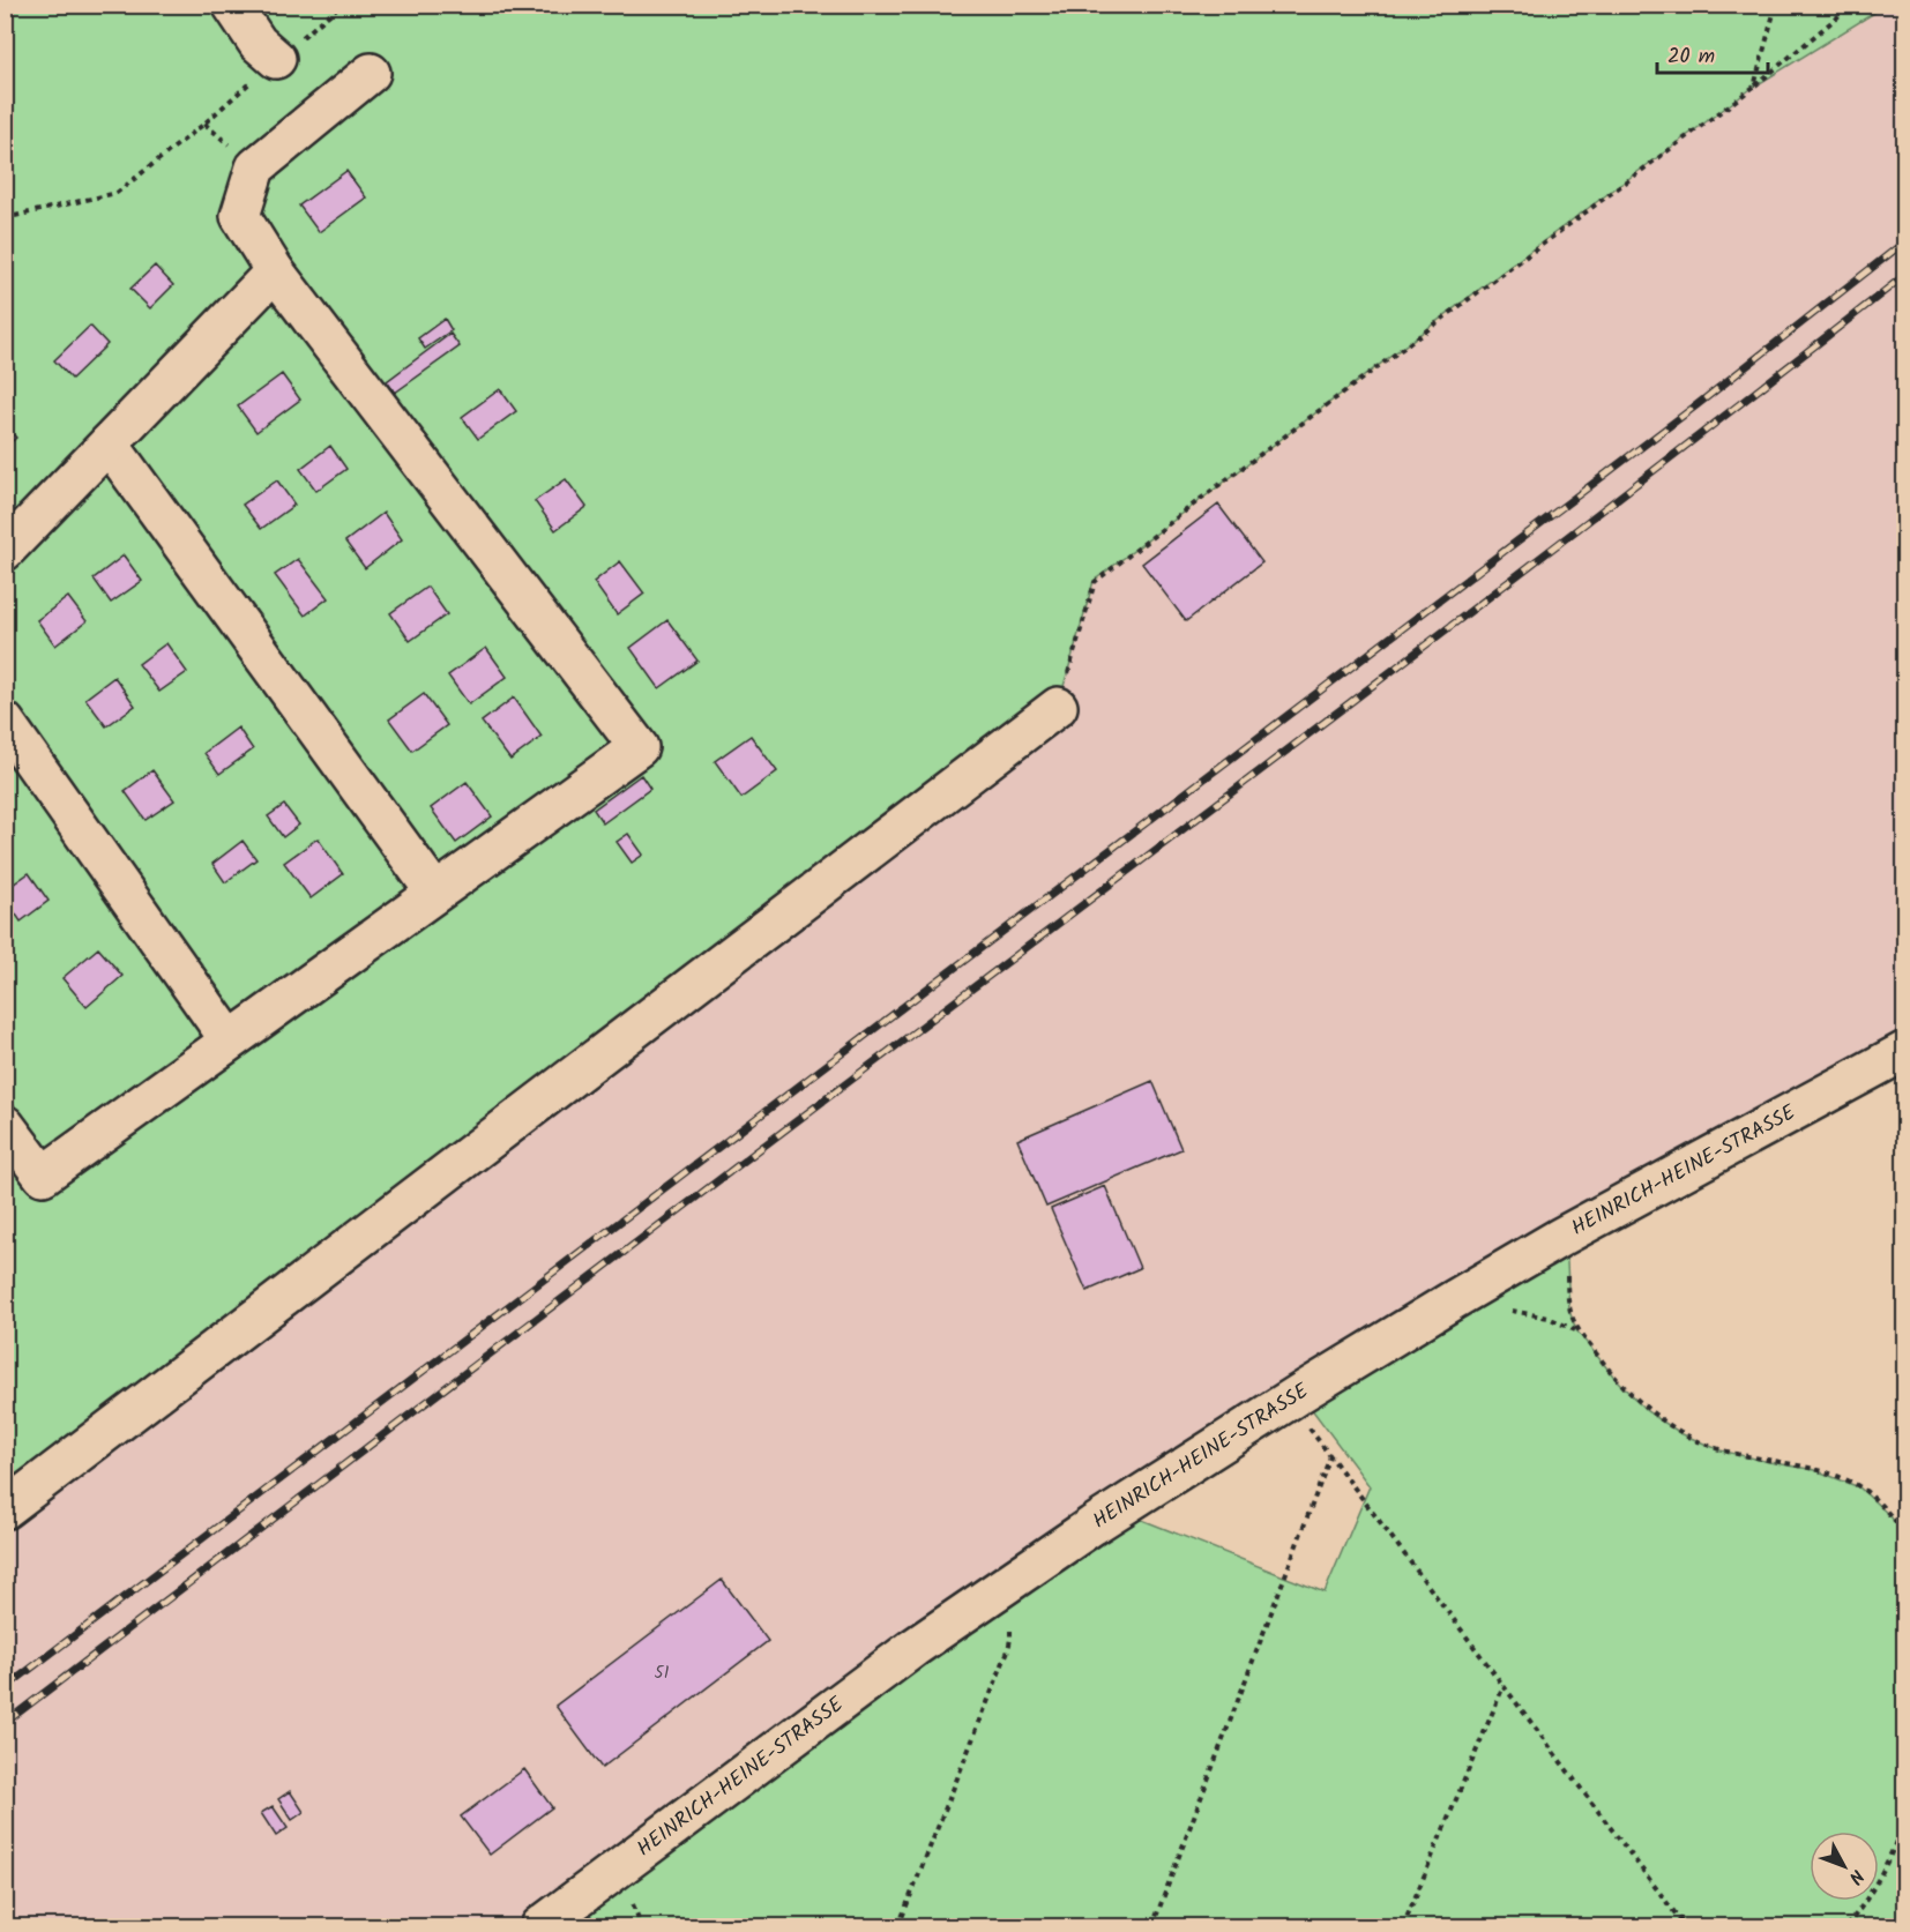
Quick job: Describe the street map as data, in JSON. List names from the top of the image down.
{
  "streets": {
    "street": ["HEINRICH-HEINE-STRASSE"]
  },
  "house_numbers": ["51"],
  "scale_bar": "20 m",
  "north": "bottom right"
}
